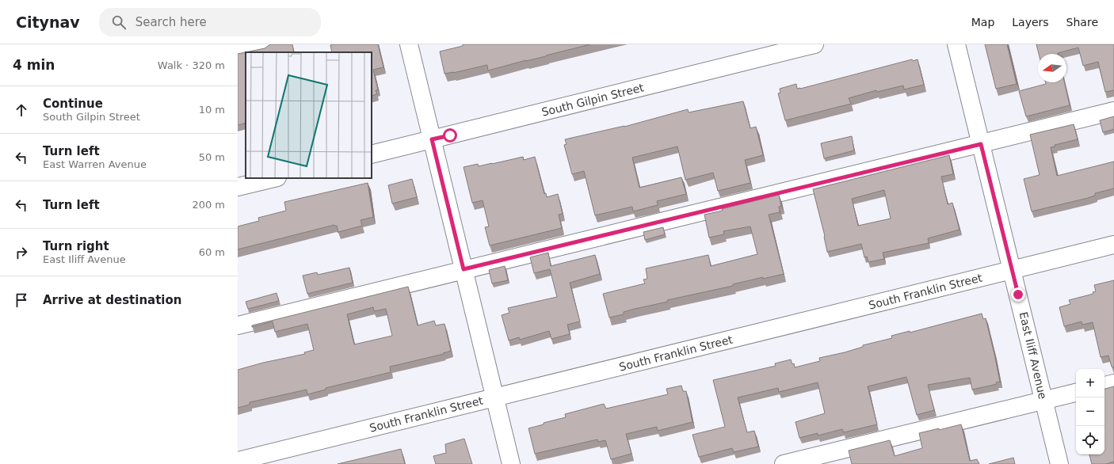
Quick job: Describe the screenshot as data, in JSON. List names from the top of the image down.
{
  "streets": {
    "street": ["South Gilpin Street", "South Franklin Street", "East Iliff Avenue"]
  },
  "crossings": [
    ["South Franklin Street", "East Iliff Avenue"]
  ],
  "north": "left",
  "page": {
    "header": "Citynav",
    "search": "Search here",
    "nav": ["Map", "Layers", "Share"],
    "heading": ["4 min", "Walk · 320 m"],
    "list": [
      ["Continue", "South Gilpin Street", "10 m"],
      ["Turn left", "East Warren Avenue", "50 m"],
      ["Turn left", "200 m"],
      ["Turn right", "East Iliff Avenue", "60 m"],
      "Arrive at destination"
    ],
    "map_buttons": ["+", "−"]
  }
}
